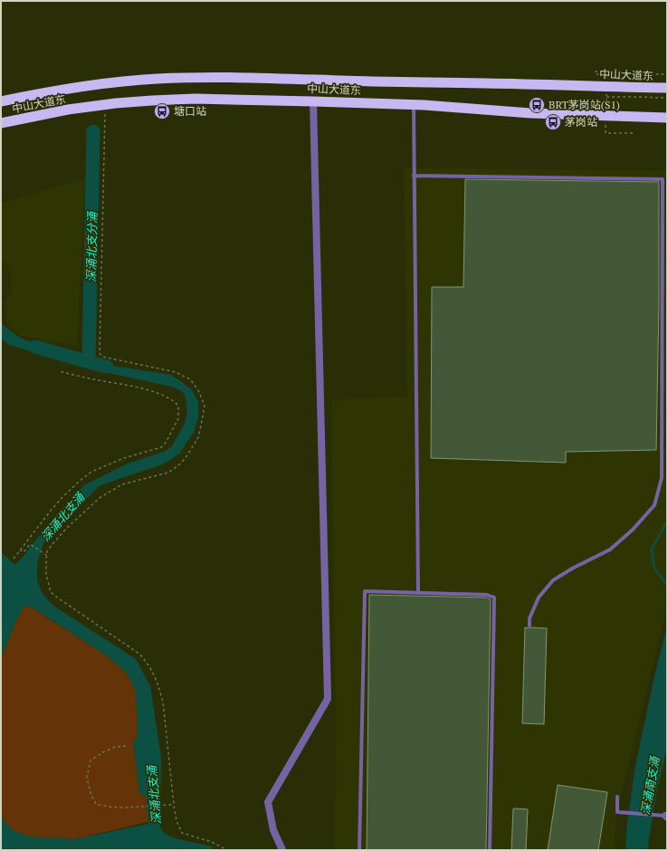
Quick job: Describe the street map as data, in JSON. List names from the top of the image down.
{
  "streets": {
    "highway": ["中山大道东"]
  },
  "water": ["深涌北支分涌", "深涌北支涌", "深涌南支涌"],
  "places": {
    "bus stop": ["BRT茅岗站(S1)", "塘口站", "茅岗站"]
  }
}
